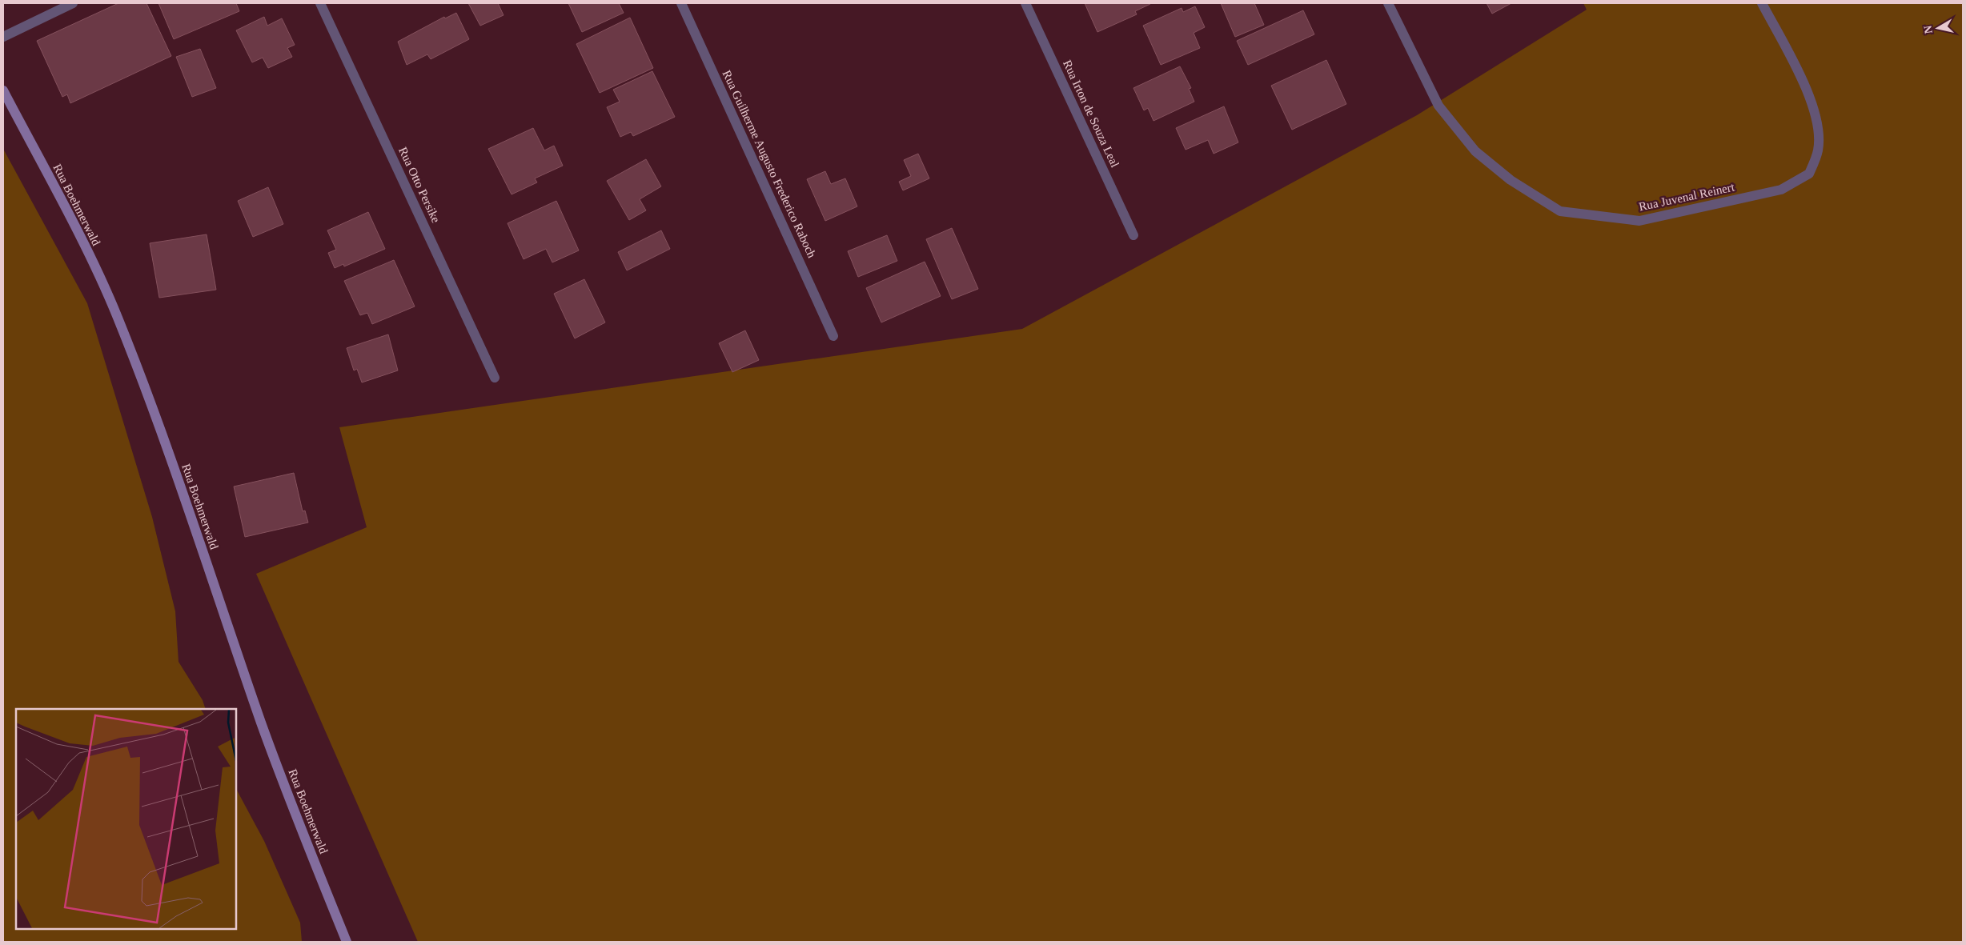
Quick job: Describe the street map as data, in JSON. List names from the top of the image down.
{
  "streets": {
    "main road": ["Rua Boehmerwald"],
    "street": [
      "Rua Irton de Souza Leal",
      "Rua Guilherme Augusto Frederico Raboch",
      "Rua Otto Persike",
      "Rua Juvenal Reinert"
    ]
  },
  "north": "left"
}
